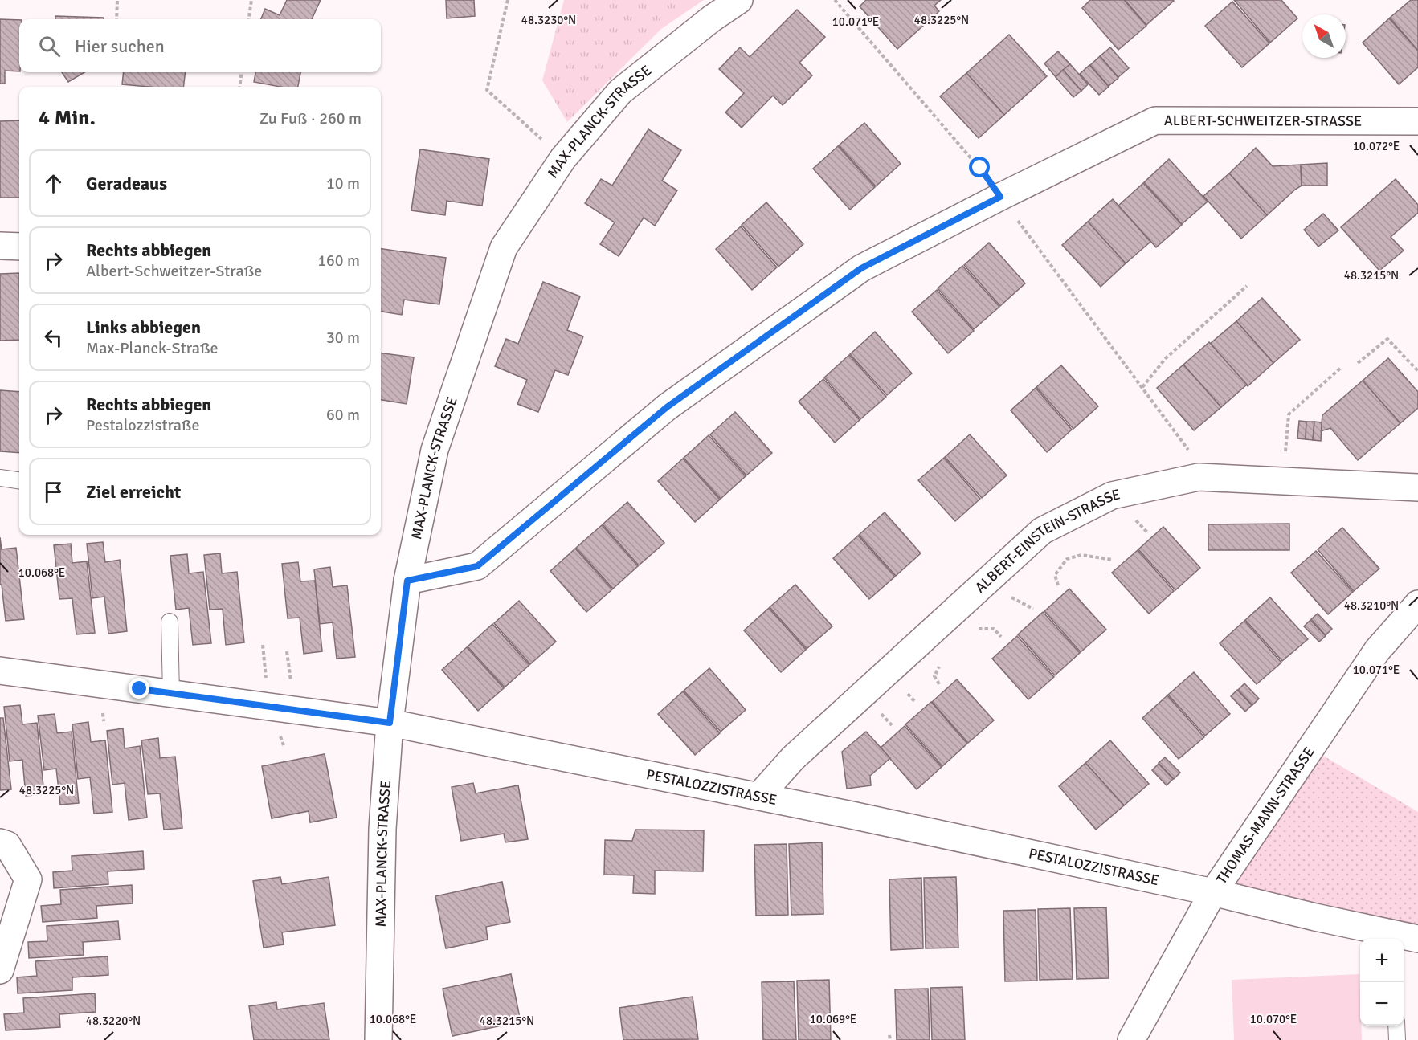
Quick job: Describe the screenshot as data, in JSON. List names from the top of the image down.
{
  "streets": {
    "street": [
      "ALBERT-SCHWEITZER-STRASSE",
      "MAX-PLANCK-STRASSE",
      "ALBERT-EINSTEIN-STRASSE",
      "PESTALOZZISTRASSE",
      "THOMAS-MANN-STRASSE"
    ]
  },
  "crossings": [
    ["ALBERT-SCHWEITZER-STRASSE", "MAX-PLANCK-STRASSE"],
    ["MAX-PLANCK-STRASSE", "PESTALOZZISTRASSE"],
    ["ALBERT-EINSTEIN-STRASSE", "PESTALOZZISTRASSE"],
    ["PESTALOZZISTRASSE", "THOMAS-MANN-STRASSE"]
  ],
  "north": "top left",
  "page": {
    "search": "Hier suchen",
    "heading": ["4 Min.", "Zu Fuß · 260 m"],
    "list": [
      ["Geradeaus", "10 m"],
      ["Rechts abbiegen", "Albert-Schweitzer-Straße", "160 m"],
      ["Links abbiegen", "Max-Planck-Straße", "30 m"],
      ["Rechts abbiegen", "Pestalozzistraße", "60 m"],
      "Ziel erreicht"
    ],
    "map_buttons": ["+", "−"]
  },
  "coordinates": [
    "48.3230°N",
    "48.3225°N",
    "10.071°E",
    "10.072°E",
    "48.3215°N",
    "10.068°E",
    "48.3210°N",
    "10.069°E",
    "10.070°E",
    "48.3220°N"
  ]
}
